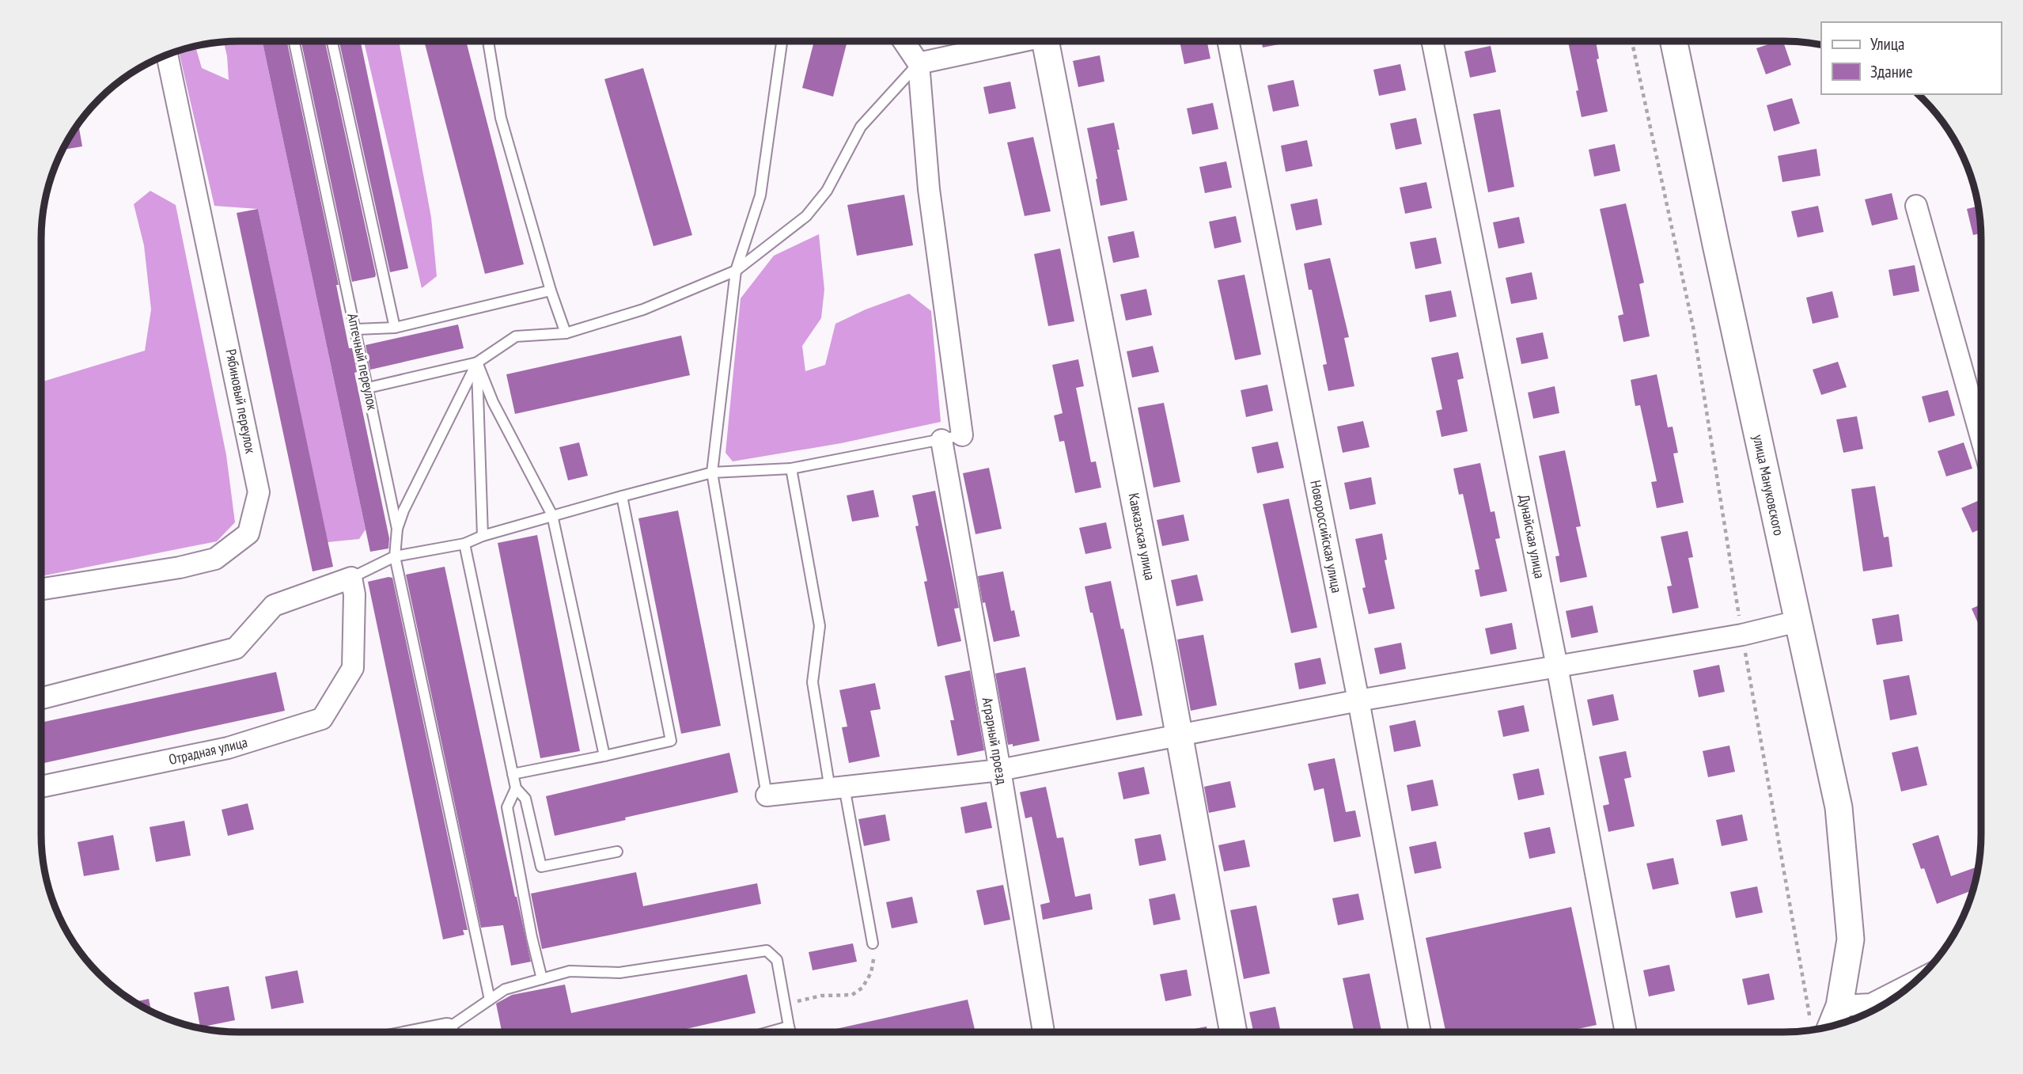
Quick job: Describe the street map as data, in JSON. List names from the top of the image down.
{
  "streets": {
    "street": [
      "Рябиновый переулок",
      "улица Мануковского",
      "Кавказская улица",
      "Новороссийская улица",
      "Дунайская улица",
      "Аграрный проезд",
      "Отрадная улица"
    ],
    "lane": ["Аптечный переулок"]
  },
  "legend": ["Улица", "Здание"]
}
